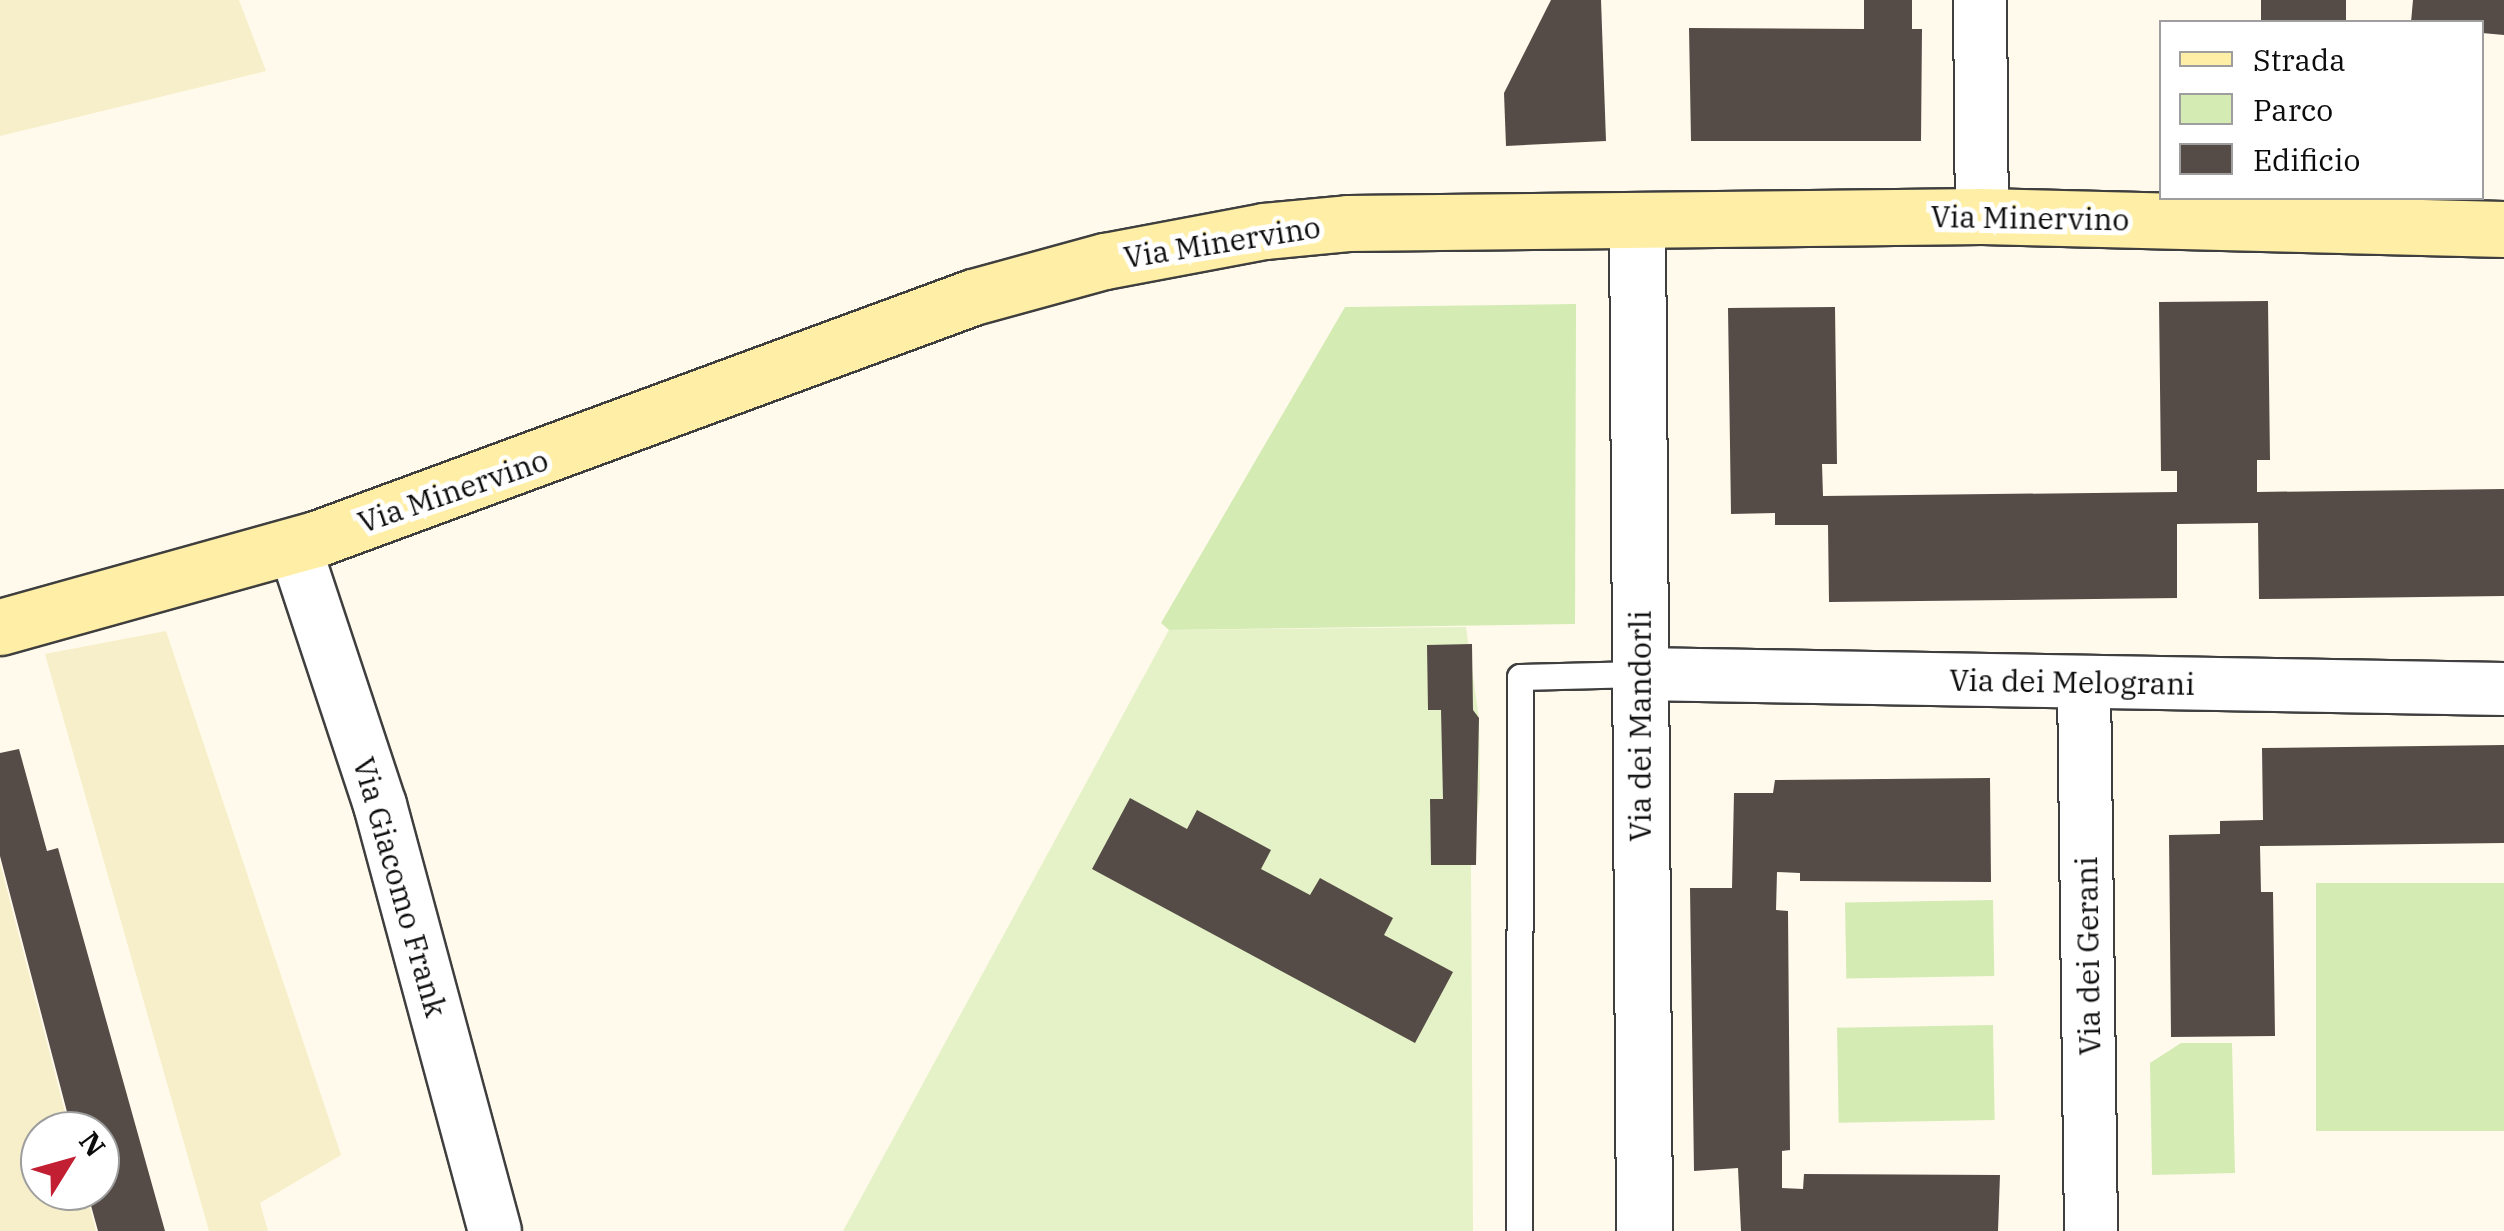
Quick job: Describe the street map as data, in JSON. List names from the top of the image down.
{
  "streets": {
    "main road": ["Via Minervino"],
    "street": [
      "Via dei Melograni",
      "Via dei Mandorli",
      "Via Giacomo Frank",
      "Via dei Gerani"
    ]
  },
  "crossings": [
    ["Via Minervino", "Via dei Mandorli"],
    ["Via Minervino", "Via Giacomo Frank"],
    ["Via dei Melograni", "Via dei Mandorli"],
    ["Via dei Melograni", "Via dei Gerani"]
  ],
  "legend": ["Strada", "Parco", "Edificio"],
  "north": "top right"
}
